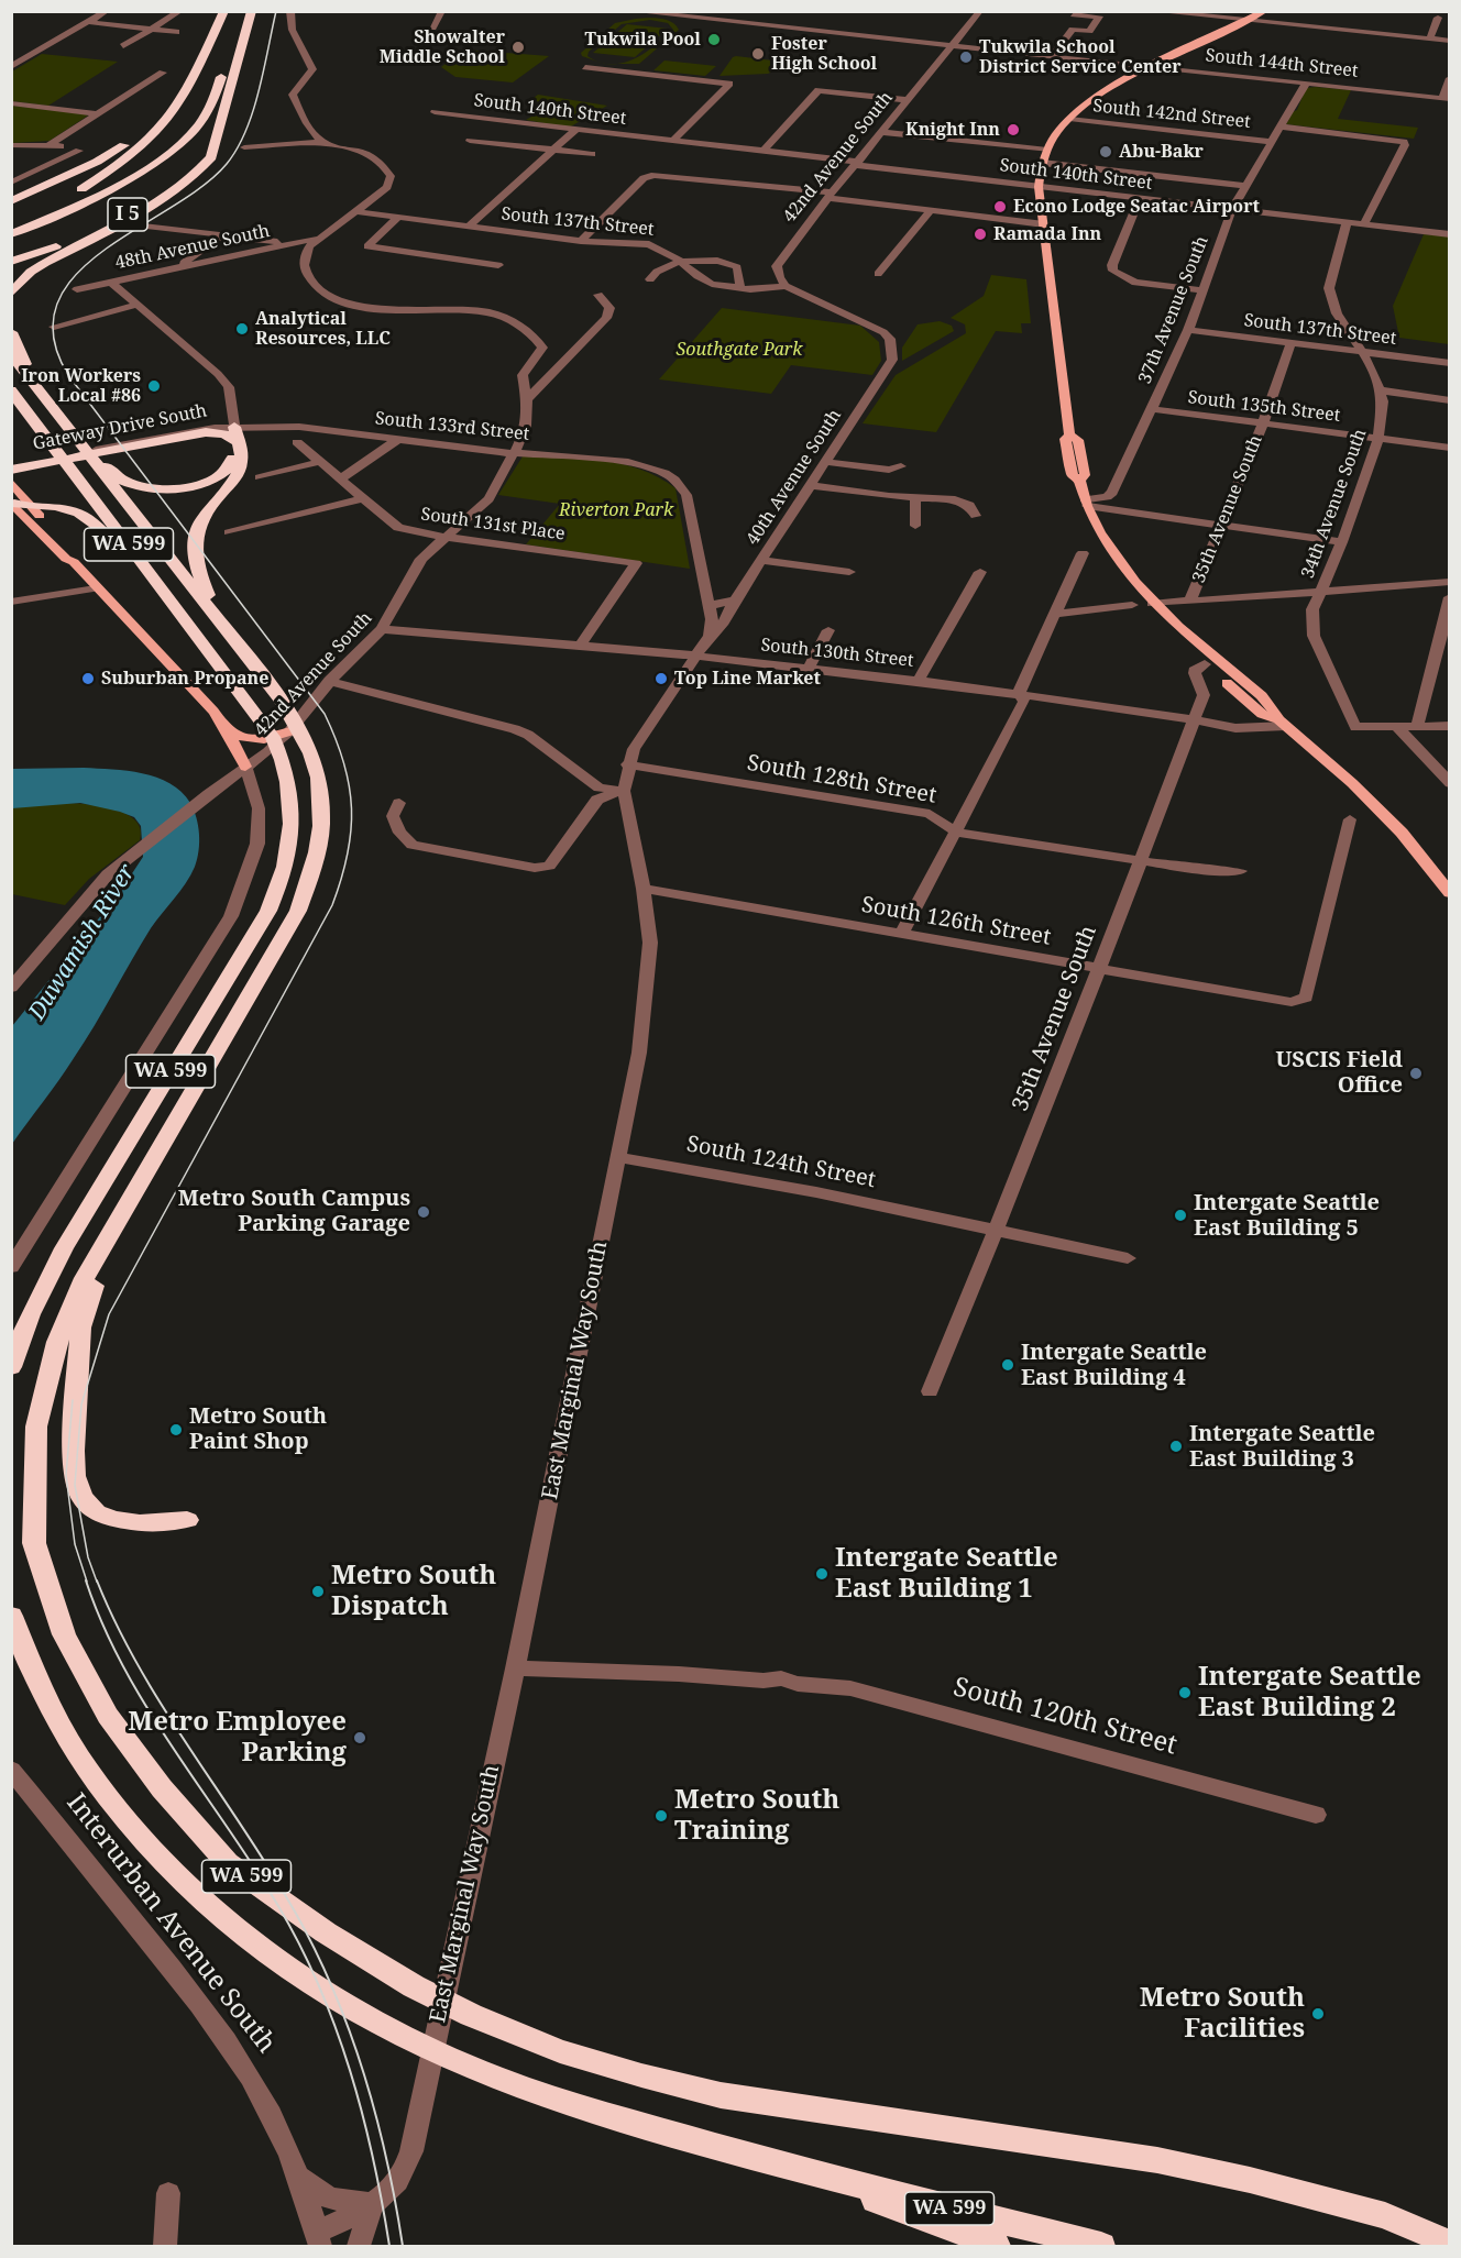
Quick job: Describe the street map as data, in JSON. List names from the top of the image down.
{
  "streets": {
    "highway": ["I 5", "WA 599"],
    "street": [
      "South 144th Street",
      "South 140th Street",
      "South 142nd Street",
      "42nd Avenue South",
      "South 137th Street",
      "48th Avenue South",
      "37th Avenue South",
      "South 135th Street",
      "South 133rd Street",
      "40th Avenue South",
      "34th Avenue South",
      "35th Avenue South",
      "South 131st Place",
      "South 130th Street",
      "South 128th Street",
      "South 126th Street",
      "South 124th Street",
      "East Marginal Way South",
      "South 120th Street",
      "Interurban Avenue South"
    ]
  },
  "crossings": [
    ["South 144th Street", "42nd Avenue South"],
    ["South 144th Street", "37th Avenue South"],
    ["South 140th Street", "42nd Avenue South"],
    ["South 140th Street", "37th Avenue South"],
    ["South 140th Street", "34th Avenue South"],
    ["South 142nd Street", "37th Avenue South"],
    ["42nd Avenue South", "South 137th Street"],
    ["42nd Avenue South", "48th Avenue South"],
    ["42nd Avenue South", "40th Avenue South"],
    ["42nd Avenue South", "South 131st Place"],
    ["42nd Avenue South", "WA 599"],
    ["42nd Avenue South", "South 130th Street"],
    ["South 137th Street", "37th Avenue South"],
    ["South 137th Street", "40th Avenue South"],
    ["South 137th Street", "34th Avenue South"],
    ["South 137th Street", "35th Avenue South"],
    ["37th Avenue South", "South 135th Street"],
    ["South 135th Street", "34th Avenue South"],
    ["South 135th Street", "35th Avenue South"],
    ["40th Avenue South", "East Marginal Way South"],
    ["35th Avenue South", "South 130th Street"],
    ["35th Avenue South", "South 128th Street"],
    ["35th Avenue South", "South 126th Street"],
    ["35th Avenue South", "South 124th Street"],
    ["South 131st Place", "South 130th Street"],
    ["South 130th Street", "East Marginal Way South"],
    ["South 128th Street", "East Marginal Way South"],
    ["South 126th Street", "East Marginal Way South"],
    ["South 124th Street", "East Marginal Way South"],
    ["East Marginal Way South", "South 120th Street"],
    ["East Marginal Way South", "Interurban Avenue South"]
  ],
  "water": ["Duwamish River"],
  "parks": ["Southgate Park", "Riverton Park"],
  "places": [
    "Tukwila Pool",
    "Showalter Middle School",
    "Foster High School",
    "Tukwila School District Service Center",
    "Knight Inn",
    "Abu-Bakr",
    "Econo Lodge Seatac Airport",
    "Ramada Inn",
    "Analytical Resources, LLC",
    "Iron Workers Local #86",
    "Suburban Propane",
    "Top Line Market",
    "USCIS Field Office",
    "Metro South Campus Parking Garage",
    "Intergate Seattle East Building 5",
    "Intergate Seattle East Building 4",
    "Metro South Paint Shop",
    "Intergate Seattle East Building 3",
    "Intergate Seattle East Building 1",
    "Metro South Dispatch",
    "Intergate Seattle East Building 2",
    "Metro Employee Parking",
    "Metro South Training",
    "Metro South Facilities"
  ]
}
